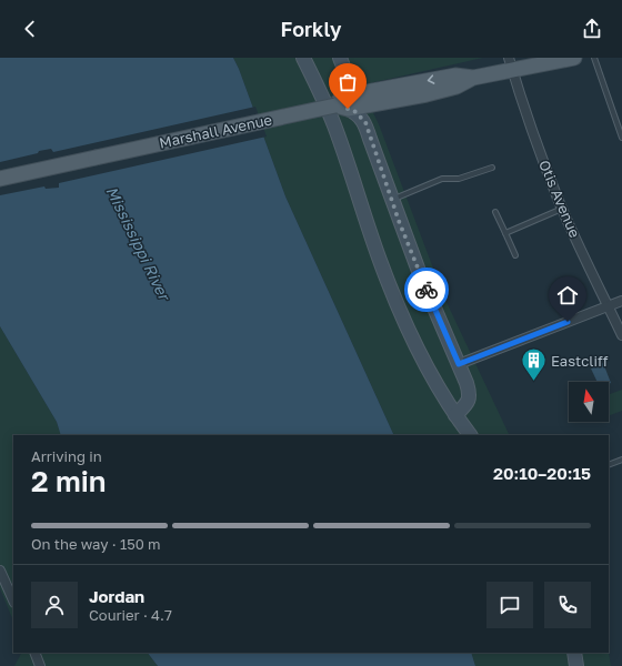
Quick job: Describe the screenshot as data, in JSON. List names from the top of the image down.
{
  "streets": {
    "main road": ["Marshall Avenue"],
    "street": ["Otis Avenue"]
  },
  "crossings": [
    ["Marshall Avenue", "Otis Avenue"]
  ],
  "water": ["Mississippi River"],
  "places": {
    "building": ["Eastcliff"]
  },
  "north": "top",
  "page": {
    "header": "Forkly",
    "heading": ["2 min", "Arriving in", "20:10–20:15"],
    "panel": ["Jordan", "Courier · 4.7"],
    "bar": "On the way · 150 m"
  }
}
